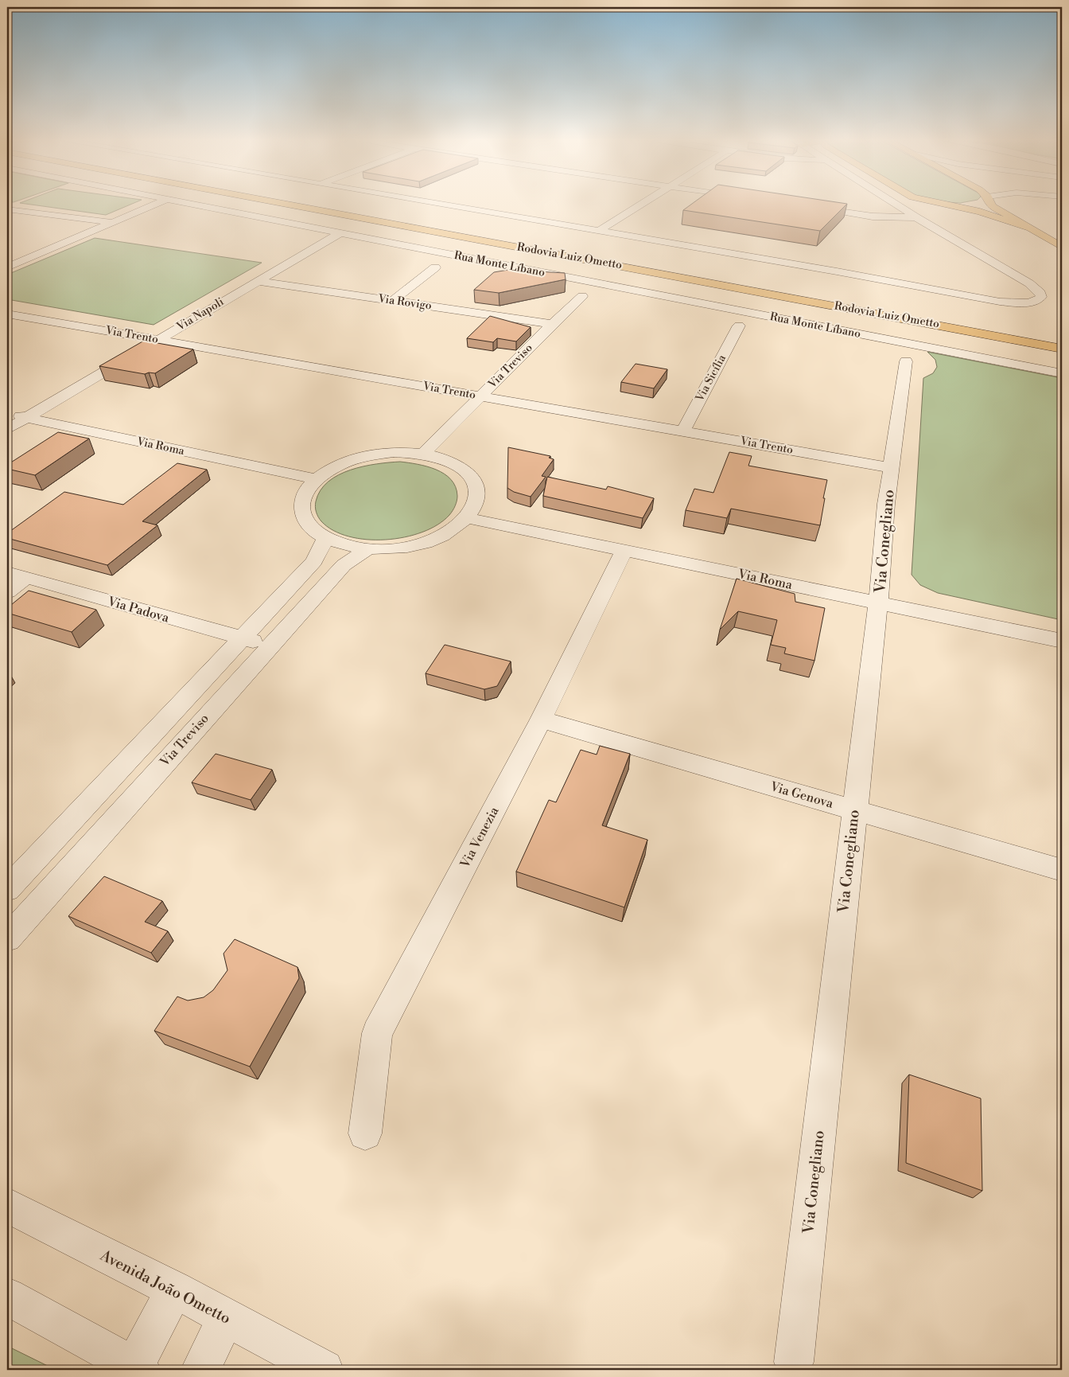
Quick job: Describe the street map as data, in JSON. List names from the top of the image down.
{
  "streets": {
    "main road": ["Rodovia Luiz Ometto"],
    "street": [
      "Rua Monte Líbano",
      "Via Rovigo",
      "Via Napoli",
      "Via Trento",
      "Via Treviso",
      "Via Sicília",
      "Via Roma",
      "Via Conegliano",
      "Via Padova",
      "Via Genova",
      "Via Venezia",
      "Avenida João Ometto"
    ]
  },
  "crossings": [
    ["Rua Monte Líbano", "Via Napoli"],
    ["Via Rovigo", "Via Napoli"],
    ["Via Rovigo", "Via Treviso"],
    ["Via Napoli", "Via Trento"],
    ["Via Napoli", "Via Roma"],
    ["Via Trento", "Via Treviso"],
    ["Via Trento", "Via Sicília"],
    ["Via Trento", "Via Conegliano"],
    ["Via Treviso", "Via Roma"],
    ["Via Treviso", "Via Padova"],
    ["Via Roma", "Via Conegliano"],
    ["Via Roma", "Via Venezia"],
    ["Via Conegliano", "Via Genova"],
    ["Via Genova", "Via Venezia"]
  ]
}
